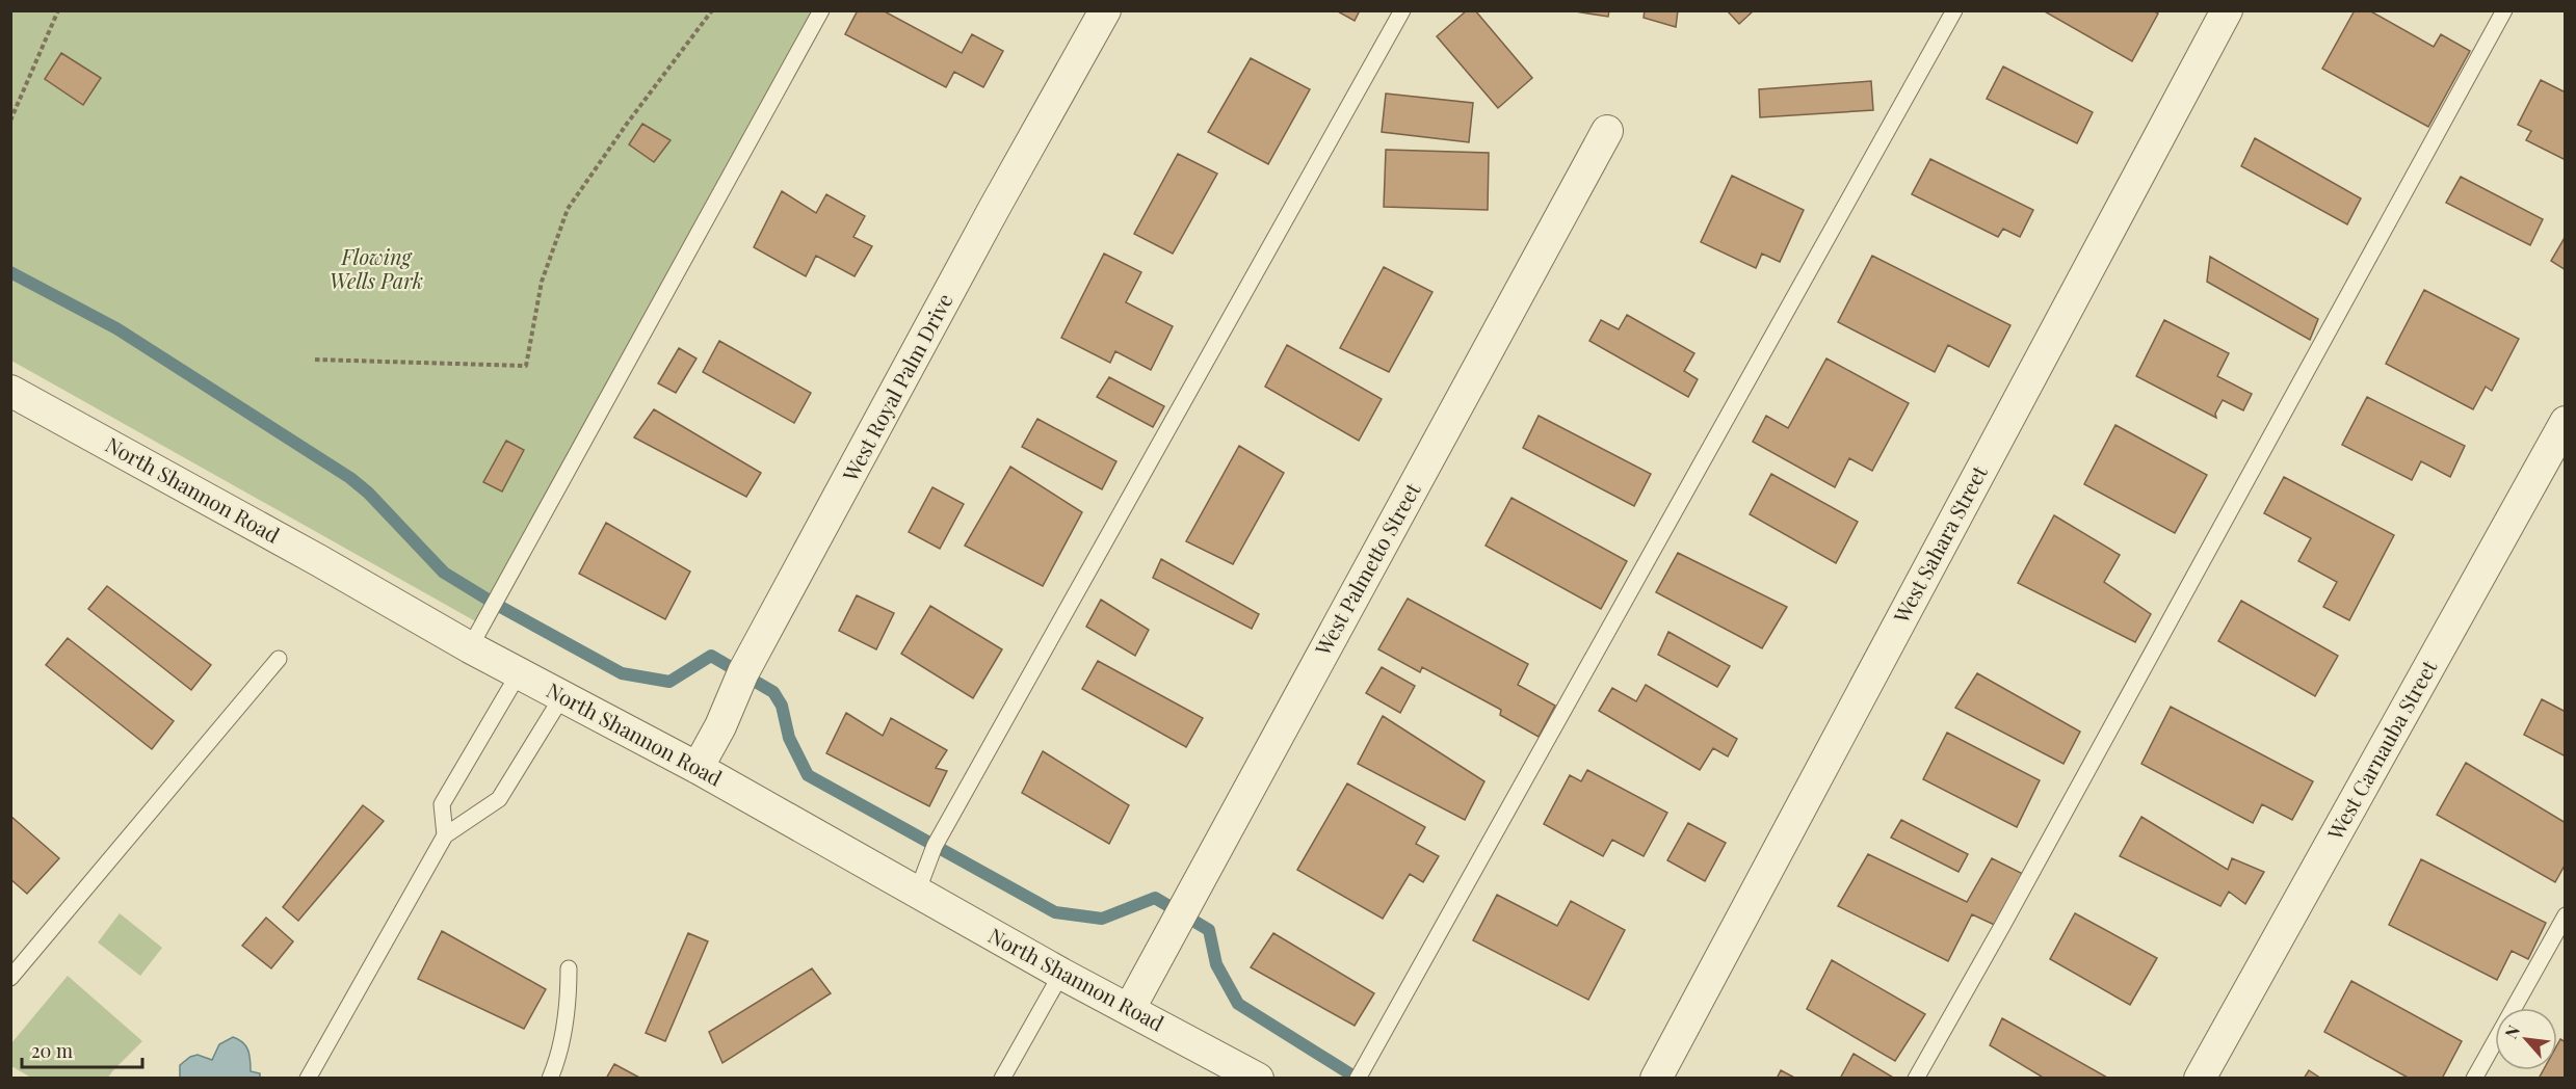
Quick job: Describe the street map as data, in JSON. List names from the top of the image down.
{
  "streets": {
    "street": [
      "West Royal Palm Drive",
      "North Shannon Road",
      "West Sahara Street",
      "West Palmetto Street",
      "West Carnauba Street"
    ]
  },
  "crossings": [
    ["West Royal Palm Drive", "North Shannon Road"],
    ["North Shannon Road", "West Palmetto Street"]
  ],
  "parks": ["Flowing Wells Park"],
  "scale_bar": "20 m",
  "north": "top left"
}
